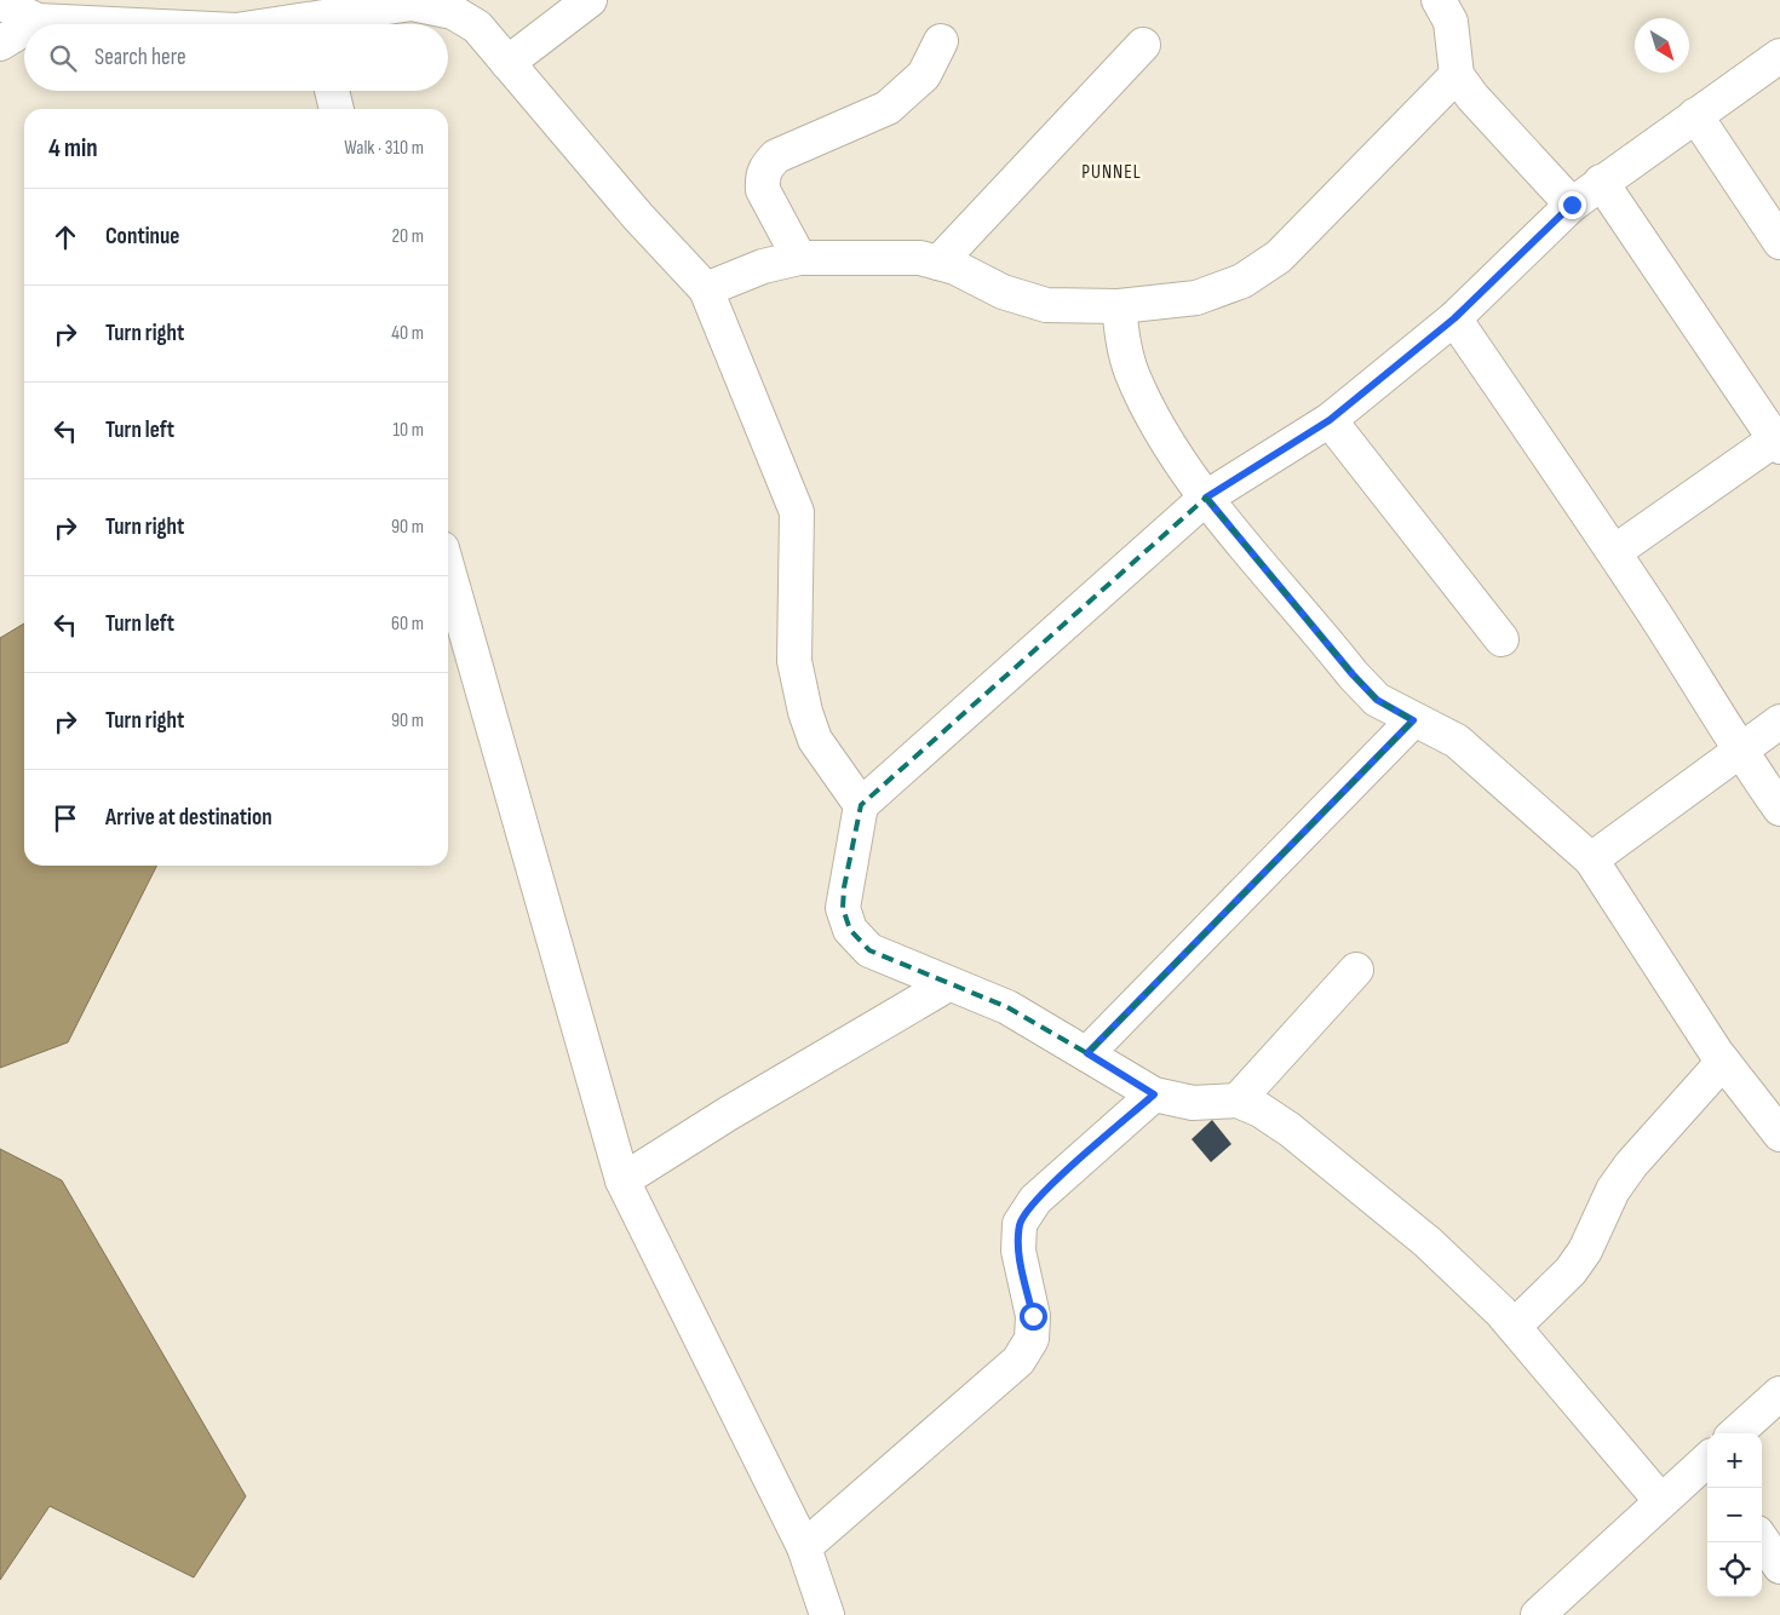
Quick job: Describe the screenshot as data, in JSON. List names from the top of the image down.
{
  "districts": ["PUNNEL"],
  "north": "bottom right",
  "page": {
    "search": "Search here",
    "heading": ["4 min", "Walk · 310 m"],
    "list": [
      ["Continue", "20 m"],
      ["Turn right", "40 m"],
      ["Turn left", "10 m"],
      ["Turn right", "90 m"],
      ["Turn left", "60 m"],
      ["Turn right", "90 m"],
      "Arrive at destination"
    ],
    "map_buttons": ["+", "−"]
  }
}
